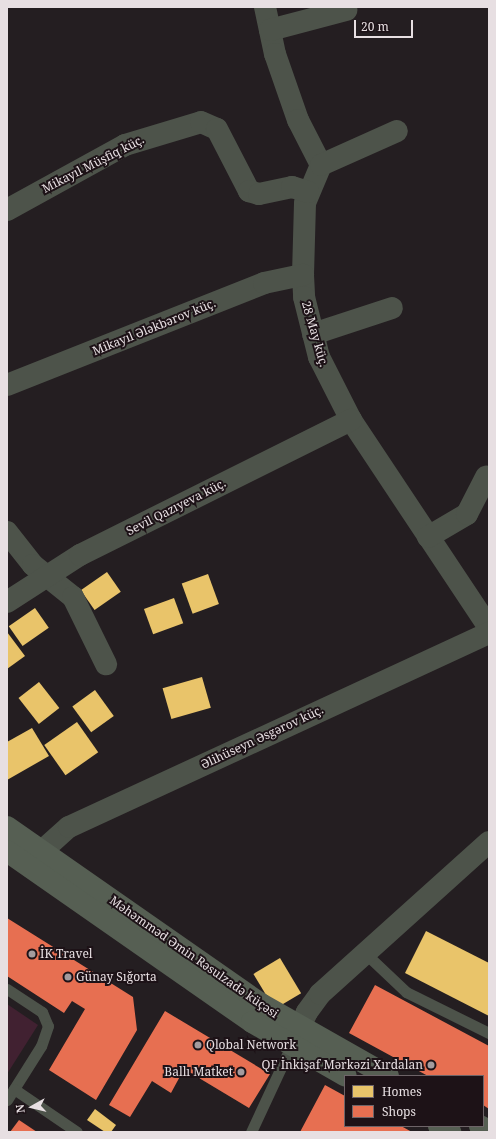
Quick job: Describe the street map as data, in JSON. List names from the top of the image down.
{
  "streets": {
    "main road": ["Məhəmməd Əmin Rəsulzadə küçəsi"],
    "street": [
      "Mikayıl Müşfiq küç.",
      "Mikayıl Ələkbərov küç.",
      "28 May küç.",
      "Sevil Qazıyeva küç.",
      "Əlihüseyn Əsgərov küç."
    ]
  },
  "crossings": [
    ["Mikayıl Müşfiq küç.", "28 May küç."],
    ["Mikayıl Ələkbərov küç.", "28 May küç."],
    ["28 May küç.", "Sevil Qazıyeva küç."],
    ["Əlihüseyn Əsgərov küç.", "Məhəmməd Əmin Rəsulzadə küçəsi"]
  ],
  "places": [
    "İK Travel",
    "Günay Sığorta",
    "Qlobal Network",
    "QF İnkişaf Mərkəzi Xırdalan",
    "Ballı Matket"
  ],
  "legend": ["Homes", "Shops"],
  "scale_bar": "20 m",
  "north": "left"
}
